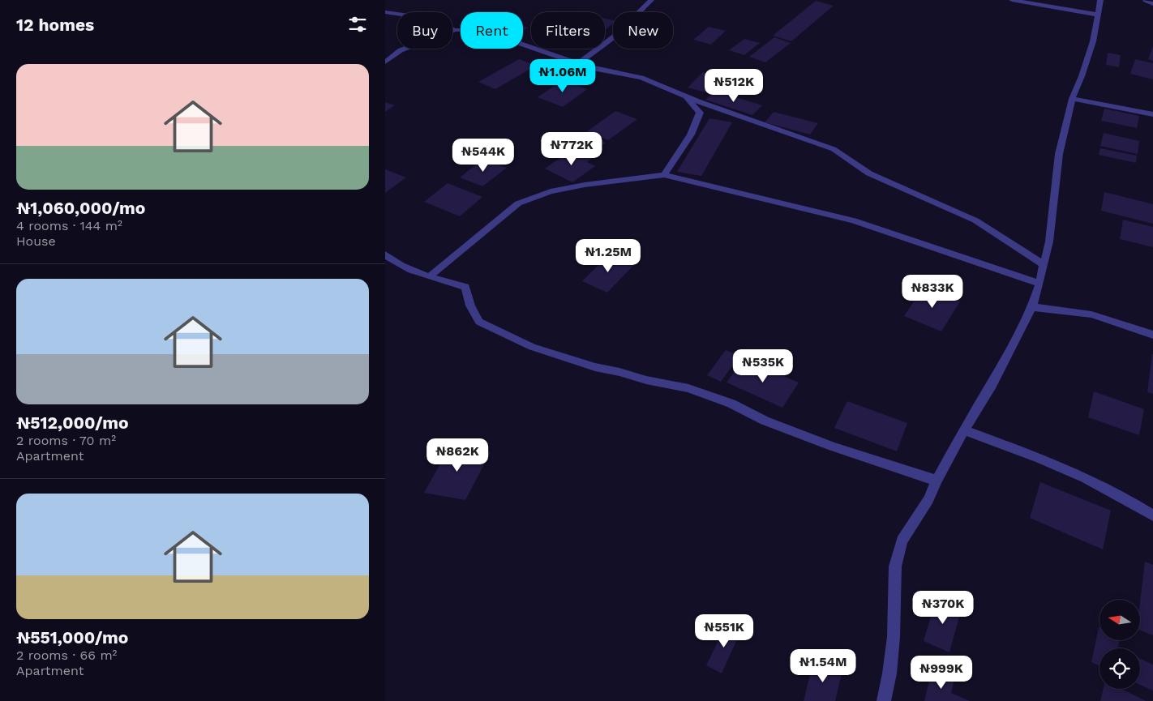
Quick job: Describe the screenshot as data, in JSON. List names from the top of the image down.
{
  "north": "left",
  "page": {
    "heading": "12 homes",
    "chip": [
      "Buy",
      "Rent",
      "Filters",
      "New"
    ],
    "list": [
      {
        "name": "₦1,060,000/mo",
        "note": "4 rooms · 144 m² · House"
      },
      {
        "name": "₦512,000/mo",
        "note": "2 rooms · 70 m² · Apartment"
      },
      {
        "name": "₦551,000/mo",
        "note": "2 rooms · 66 m² · Apartment"
      }
    ],
    "price": [
      "₦1.06M",
      "₦512K",
      "₦772K",
      "₦544K",
      "₦1.25M",
      "₦833K",
      "₦535K",
      "₦862K",
      "₦370K",
      "₦551K",
      "₦1.54M",
      "₦999K"
    ]
  }
}
